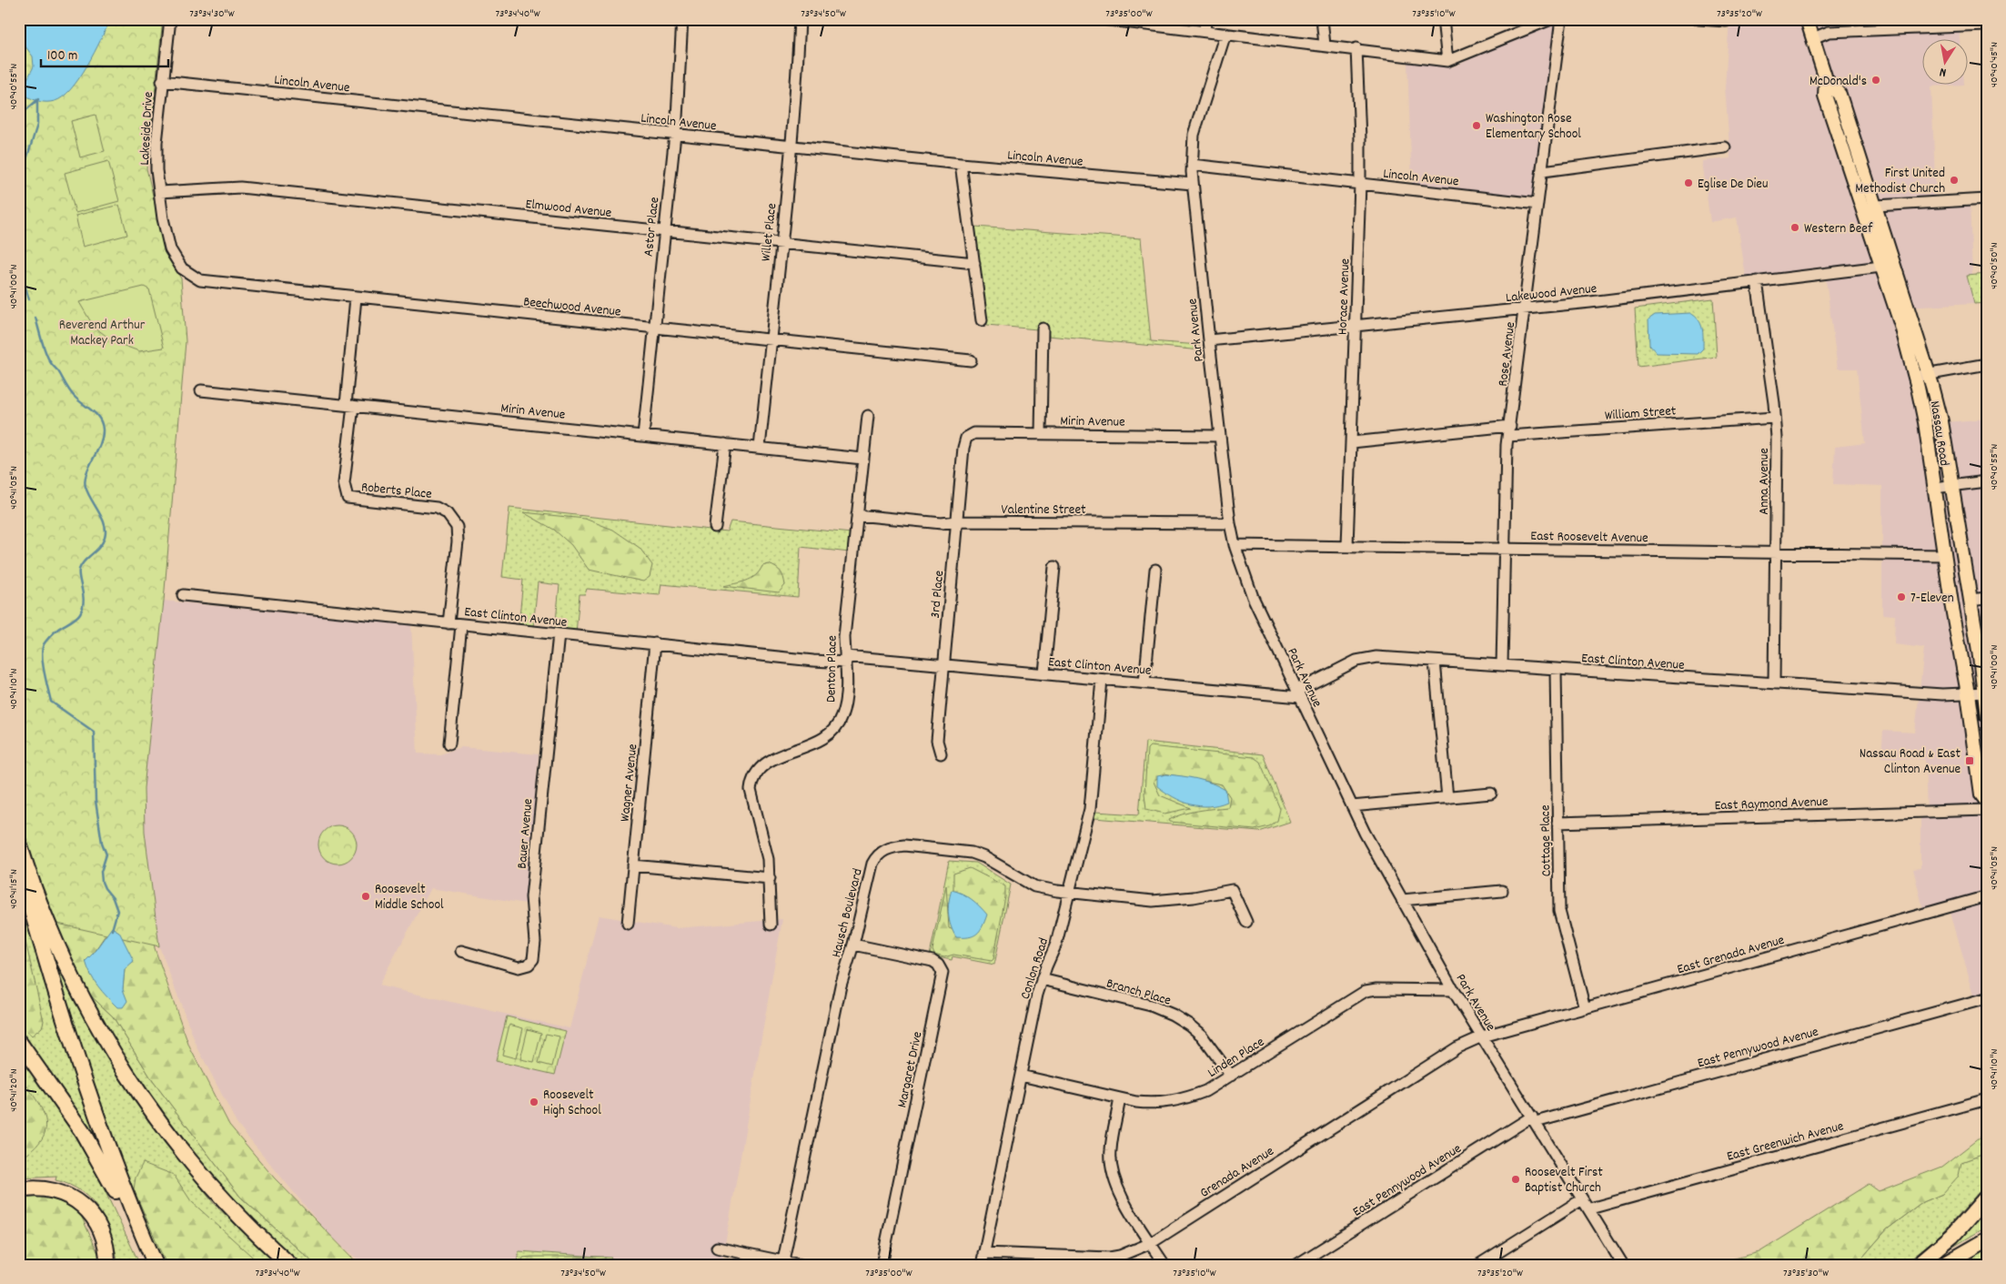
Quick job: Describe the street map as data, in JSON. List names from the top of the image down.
{
  "streets": {
    "main road": ["Nassau Road"],
    "street": [
      "Lincoln Avenue",
      "Lakeside Drive",
      "Elmwood Avenue",
      "Astor Place",
      "Willet Place",
      "Lakewood Avenue",
      "Horace Avenue",
      "Beechwood Avenue",
      "Park Avenue",
      "Rose Avenue",
      "Mirin Avenue",
      "William Street",
      "Anna Avenue",
      "Roberts Place",
      "Valentine Street",
      "East Roosevelt Avenue",
      "3rd Place",
      "East Clinton Avenue",
      "Denton Place",
      "Wagner Avenue",
      "East Raymond Avenue",
      "Bauer Avenue",
      "Cottage Place",
      "Hausch Boulevard",
      "East Grenada Avenue",
      "Conlon Road",
      "Branch Place",
      "East Pennywood Avenue",
      "Linden Place",
      "Margaret Drive",
      "East Greenwich Avenue",
      "Grenada Avenue"
    ]
  },
  "crossings": [
    ["Lincoln Avenue", "Lakeside Drive"],
    ["Lincoln Avenue", "Astor Place"],
    ["Lincoln Avenue", "Willet Place"],
    ["Lincoln Avenue", "Horace Avenue"],
    ["Lincoln Avenue", "Park Avenue"],
    ["Lincoln Avenue", "Rose Avenue"],
    ["Lakeside Drive", "Elmwood Avenue"],
    ["Lakeside Drive", "Beechwood Avenue"],
    ["Elmwood Avenue", "Astor Place"],
    ["Elmwood Avenue", "Willet Place"],
    ["Astor Place", "Beechwood Avenue"],
    ["Astor Place", "Mirin Avenue"],
    ["Willet Place", "Beechwood Avenue"],
    ["Willet Place", "Mirin Avenue"],
    ["Lakewood Avenue", "Horace Avenue"],
    ["Lakewood Avenue", "Park Avenue"],
    ["Lakewood Avenue", "Rose Avenue"],
    ["Lakewood Avenue", "Nassau Road"],
    ["Lakewood Avenue", "Anna Avenue"],
    ["Horace Avenue", "William Street"],
    ["Horace Avenue", "East Roosevelt Avenue"],
    ["Beechwood Avenue", "Roberts Place"],
    ["Park Avenue", "Mirin Avenue"],
    ["Park Avenue", "Valentine Street"],
    ["Park Avenue", "East Roosevelt Avenue"],
    ["Park Avenue", "East Clinton Avenue"],
    ["Park Avenue", "East Grenada Avenue"],
    ["Park Avenue", "East Pennywood Avenue"],
    ["Park Avenue", "Linden Place"],
    ["Park Avenue", "East Greenwich Avenue"],
    ["Park Avenue", "Grenada Avenue"],
    ["Rose Avenue", "William Street"],
    ["Rose Avenue", "East Roosevelt Avenue"],
    ["Rose Avenue", "East Clinton Avenue"],
    ["Mirin Avenue", "Roberts Place"],
    ["Mirin Avenue", "3rd Place"],
    ["Mirin Avenue", "Denton Place"],
    ["William Street", "Anna Avenue"],
    ["Nassau Road", "East Roosevelt Avenue"],
    ["Nassau Road", "East Clinton Avenue"],
    ["Anna Avenue", "East Roosevelt Avenue"],
    ["Anna Avenue", "East Clinton Avenue"],
    ["Roberts Place", "East Clinton Avenue"],
    ["Valentine Street", "3rd Place"],
    ["Valentine Street", "Denton Place"],
    ["3rd Place", "East Clinton Avenue"],
    ["East Clinton Avenue", "Denton Place"],
    ["East Clinton Avenue", "Wagner Avenue"],
    ["East Clinton Avenue", "Bauer Avenue"],
    ["East Clinton Avenue", "Cottage Place"],
    ["East Clinton Avenue", "Conlon Road"],
    ["East Raymond Avenue", "Cottage Place"],
    ["Cottage Place", "East Grenada Avenue"],
    ["Hausch Boulevard", "Conlon Road"],
    ["Hausch Boulevard", "Margaret Drive"],
    ["East Grenada Avenue", "Grenada Avenue"],
    ["Conlon Road", "Branch Place"],
    ["Conlon Road", "Linden Place"],
    ["Conlon Road", "Grenada Avenue"],
    ["Branch Place", "Linden Place"]
  ],
  "parks": ["Reverend Arthur Mackey Park"],
  "places": {
    "other": [
      "McDonald's",
      "Washington Rose Elementary School",
      "First United Methodist Church",
      "Eglise De Dieu",
      "Western Beef",
      "7-Eleven",
      "Roosevelt Middle School",
      "Roosevelt High School",
      "Roosevelt First Baptist Church"
    ],
    "transit": ["Nassau Road & East Clinton Avenue"]
  },
  "scale_bar": "100 m",
  "north": "bottom",
  "coordinates": [
    "73°34'30\"W",
    "73°34'40\"W",
    "73°34'50\"W",
    "73°35'00\"W",
    "73°35'10\"W",
    "73°35'20\"W",
    "40°40'45\"N",
    "40°40'55\"N",
    "40°40'50\"N",
    "40°41'00\"N",
    "40°41'05\"N",
    "40°41'10\"N",
    "40°41'15\"N",
    "40°41'20\"N",
    "73°35'30\"W"
  ]
}
